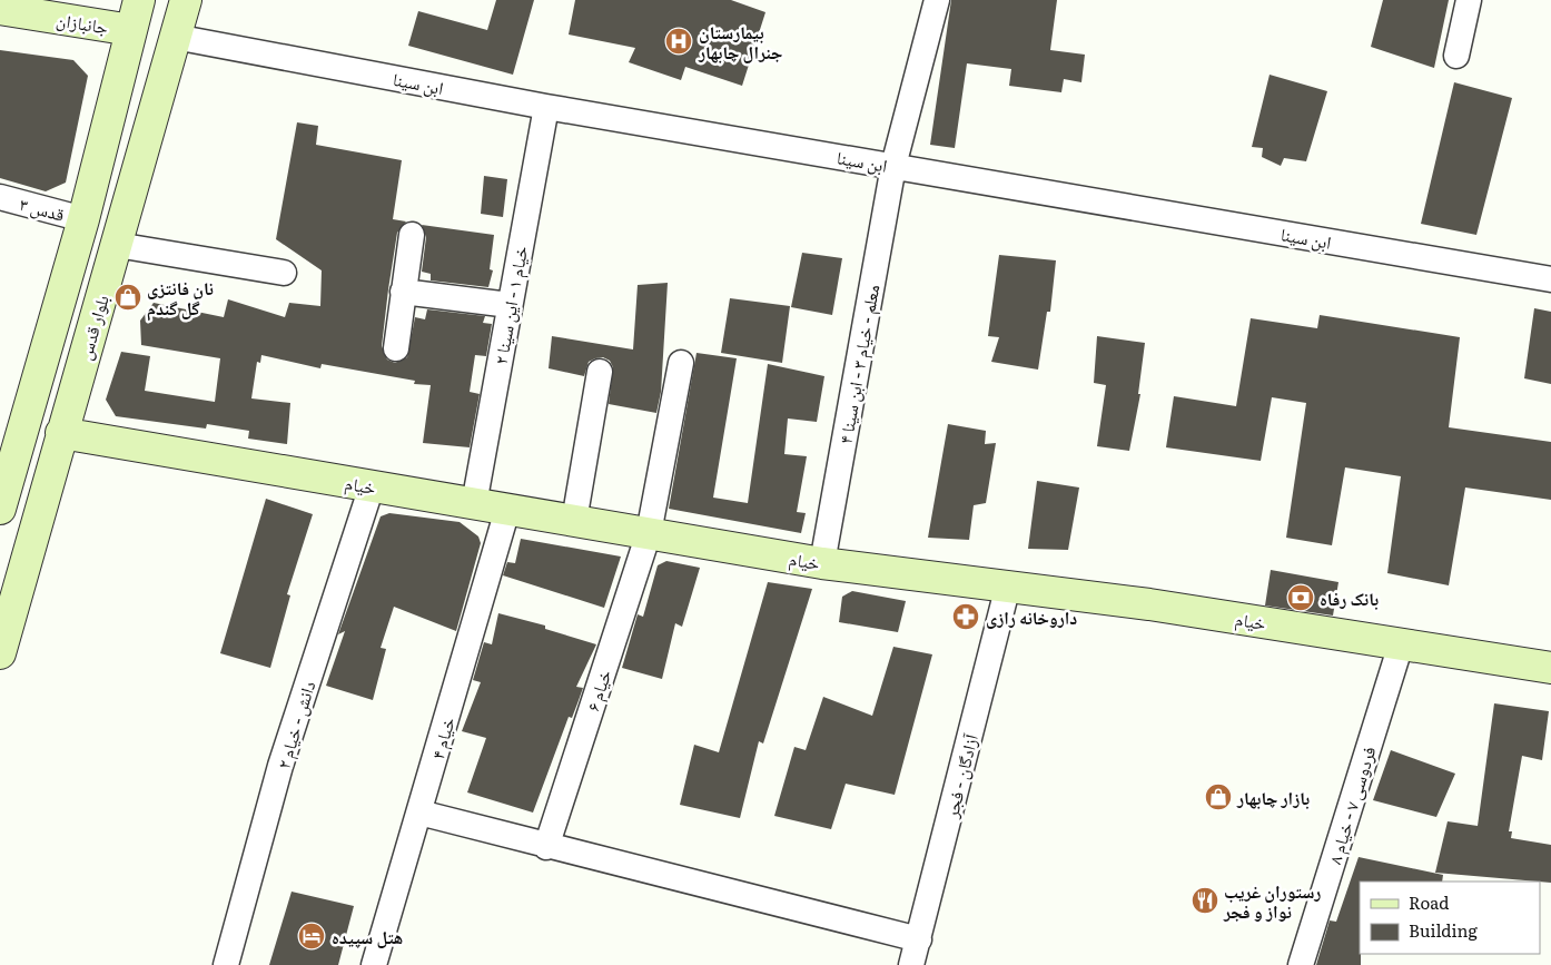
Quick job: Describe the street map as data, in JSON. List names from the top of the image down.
{
  "streets": {
    "street": [
      "جانبازان",
      "ابن سینا",
      "قدس ۳",
      "خیام ۱ - این سینا ۲",
      "بلوار قدس",
      "معلم - خیام ۳ - ابن سینا ۴",
      "خیام",
      "خیام ۶",
      "دانش - خیام ۲",
      "خیام ۴",
      "آزادگان - فجر",
      "فردوسی ۷ - خیام ۸"
    ]
  },
  "crossings": [
    ["ابن سینا", "خیام ۱ - این سینا ۲"],
    ["ابن سینا", "بلوار قدس"],
    ["ابن سینا", "معلم - خیام ۳ - ابن سینا ۴"],
    ["خیام ۱ - این سینا ۲", "خیام"],
    ["بلوار قدس", "خیام"],
    ["معلم - خیام ۳ - ابن سینا ۴", "خیام"],
    ["خیام", "خیام ۶"],
    ["خیام", "دانش - خیام ۲"],
    ["خیام", "خیام ۴"],
    ["خیام", "آزادگان - فجر"],
    ["خیام", "فردوسی ۷ - خیام ۸"]
  ],
  "places": {
    "hospital": ["بیمارستان جنرال چابهار"],
    "shop": ["نان فانتزی گل گندم", "بازار چابهار"],
    "bank": ["بانک رفاه"],
    "pharmacy": ["داروخانه رازی"],
    "restaurant": ["رستوران غریب نواز و فجر"],
    "hotel": ["هتل سپیده"]
  },
  "legend": ["Road", "Building"]
}
